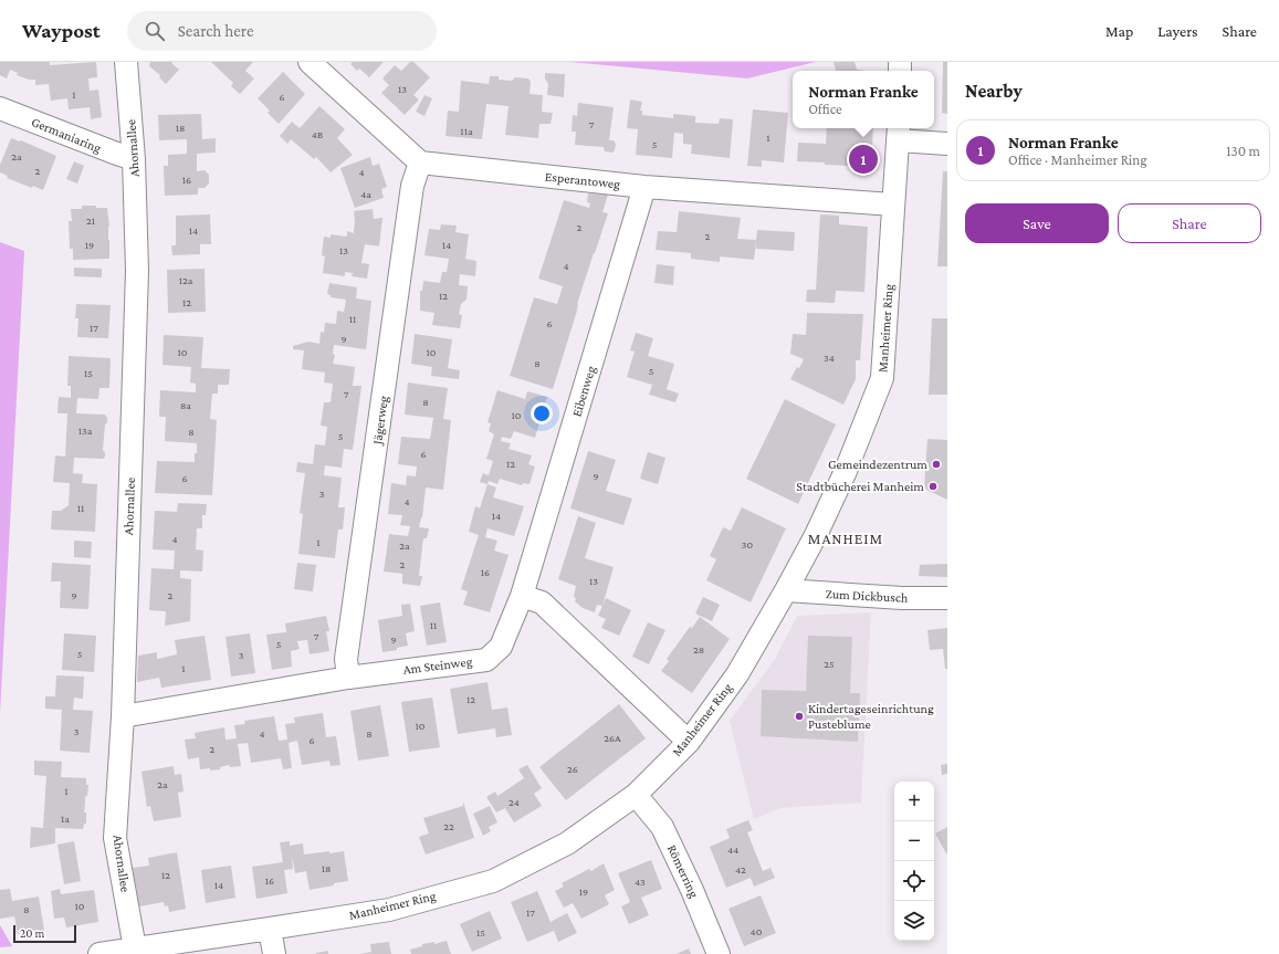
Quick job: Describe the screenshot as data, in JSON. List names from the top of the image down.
{
  "streets": {
    "street": [
      "Germaniaring",
      "Ahornallee",
      "Esperantoweg",
      "Manheimer Ring",
      "Eibenweg",
      "Jägerweg",
      "Zum Dickbusch",
      "Am Steinweg",
      "Römerring"
    ]
  },
  "crossings": [
    ["Germaniaring", "Ahornallee"],
    ["Ahornallee", "Manheimer Ring"],
    ["Ahornallee", "Am Steinweg"],
    ["Esperantoweg", "Manheimer Ring"],
    ["Esperantoweg", "Eibenweg"],
    ["Esperantoweg", "Jägerweg"],
    ["Manheimer Ring", "Zum Dickbusch"],
    ["Manheimer Ring", "Römerring"],
    ["Eibenweg", "Am Steinweg"],
    ["Jägerweg", "Am Steinweg"]
  ],
  "districts": ["MANHEIM"],
  "places": ["Gemeindezentrum", "Stadtbücherei Manheim", "Kindertageseinrichtung Pusteblume"],
  "house_numbers": [
    "13",
    "1",
    "6",
    "7",
    "18",
    "11a",
    "4B",
    "1",
    "5",
    "2a",
    "2",
    "4",
    "16",
    "4a",
    "21",
    "2",
    "14",
    "2",
    "19",
    "14",
    "13",
    "4",
    "12a",
    "12",
    "12",
    "11",
    "6",
    "17",
    "9",
    "10",
    "10",
    "34",
    "8",
    "5",
    "15",
    "7",
    "8",
    "8a",
    "10",
    "13a",
    "8",
    "5",
    "6",
    "12",
    "9",
    "6",
    "3",
    "4",
    "11",
    "14",
    "4",
    "1",
    "30",
    "2a",
    "2",
    "16",
    "13",
    "9",
    "2",
    "11",
    "7",
    "9",
    "5",
    "28",
    "5",
    "3",
    "25",
    "1",
    "12",
    "10",
    "3",
    "4",
    "8",
    "26A",
    "6",
    "2",
    "26",
    "2a",
    "1",
    "24",
    "1a",
    "22",
    "44",
    "18",
    "42",
    "12",
    "16",
    "43",
    "14",
    "19",
    "10",
    "8",
    "17",
    "40",
    "15"
  ],
  "scale_bar": "20 m",
  "page": {
    "header": "Waypost",
    "search": "Search here",
    "nav": ["Map", "Layers", "Share"],
    "heading": "Nearby",
    "popup": ["Norman Franke", "Office"],
    "list": [
      {
        "mark": "1",
        "name": "Norman Franke",
        "note": "Office · Manheimer Ring",
        "value": "130 m"
      }
    ],
    "pins": "1",
    "buttons": ["Save", "Share"],
    "map_buttons": ["+", "−"],
    "scale": "20 m"
  }
}
